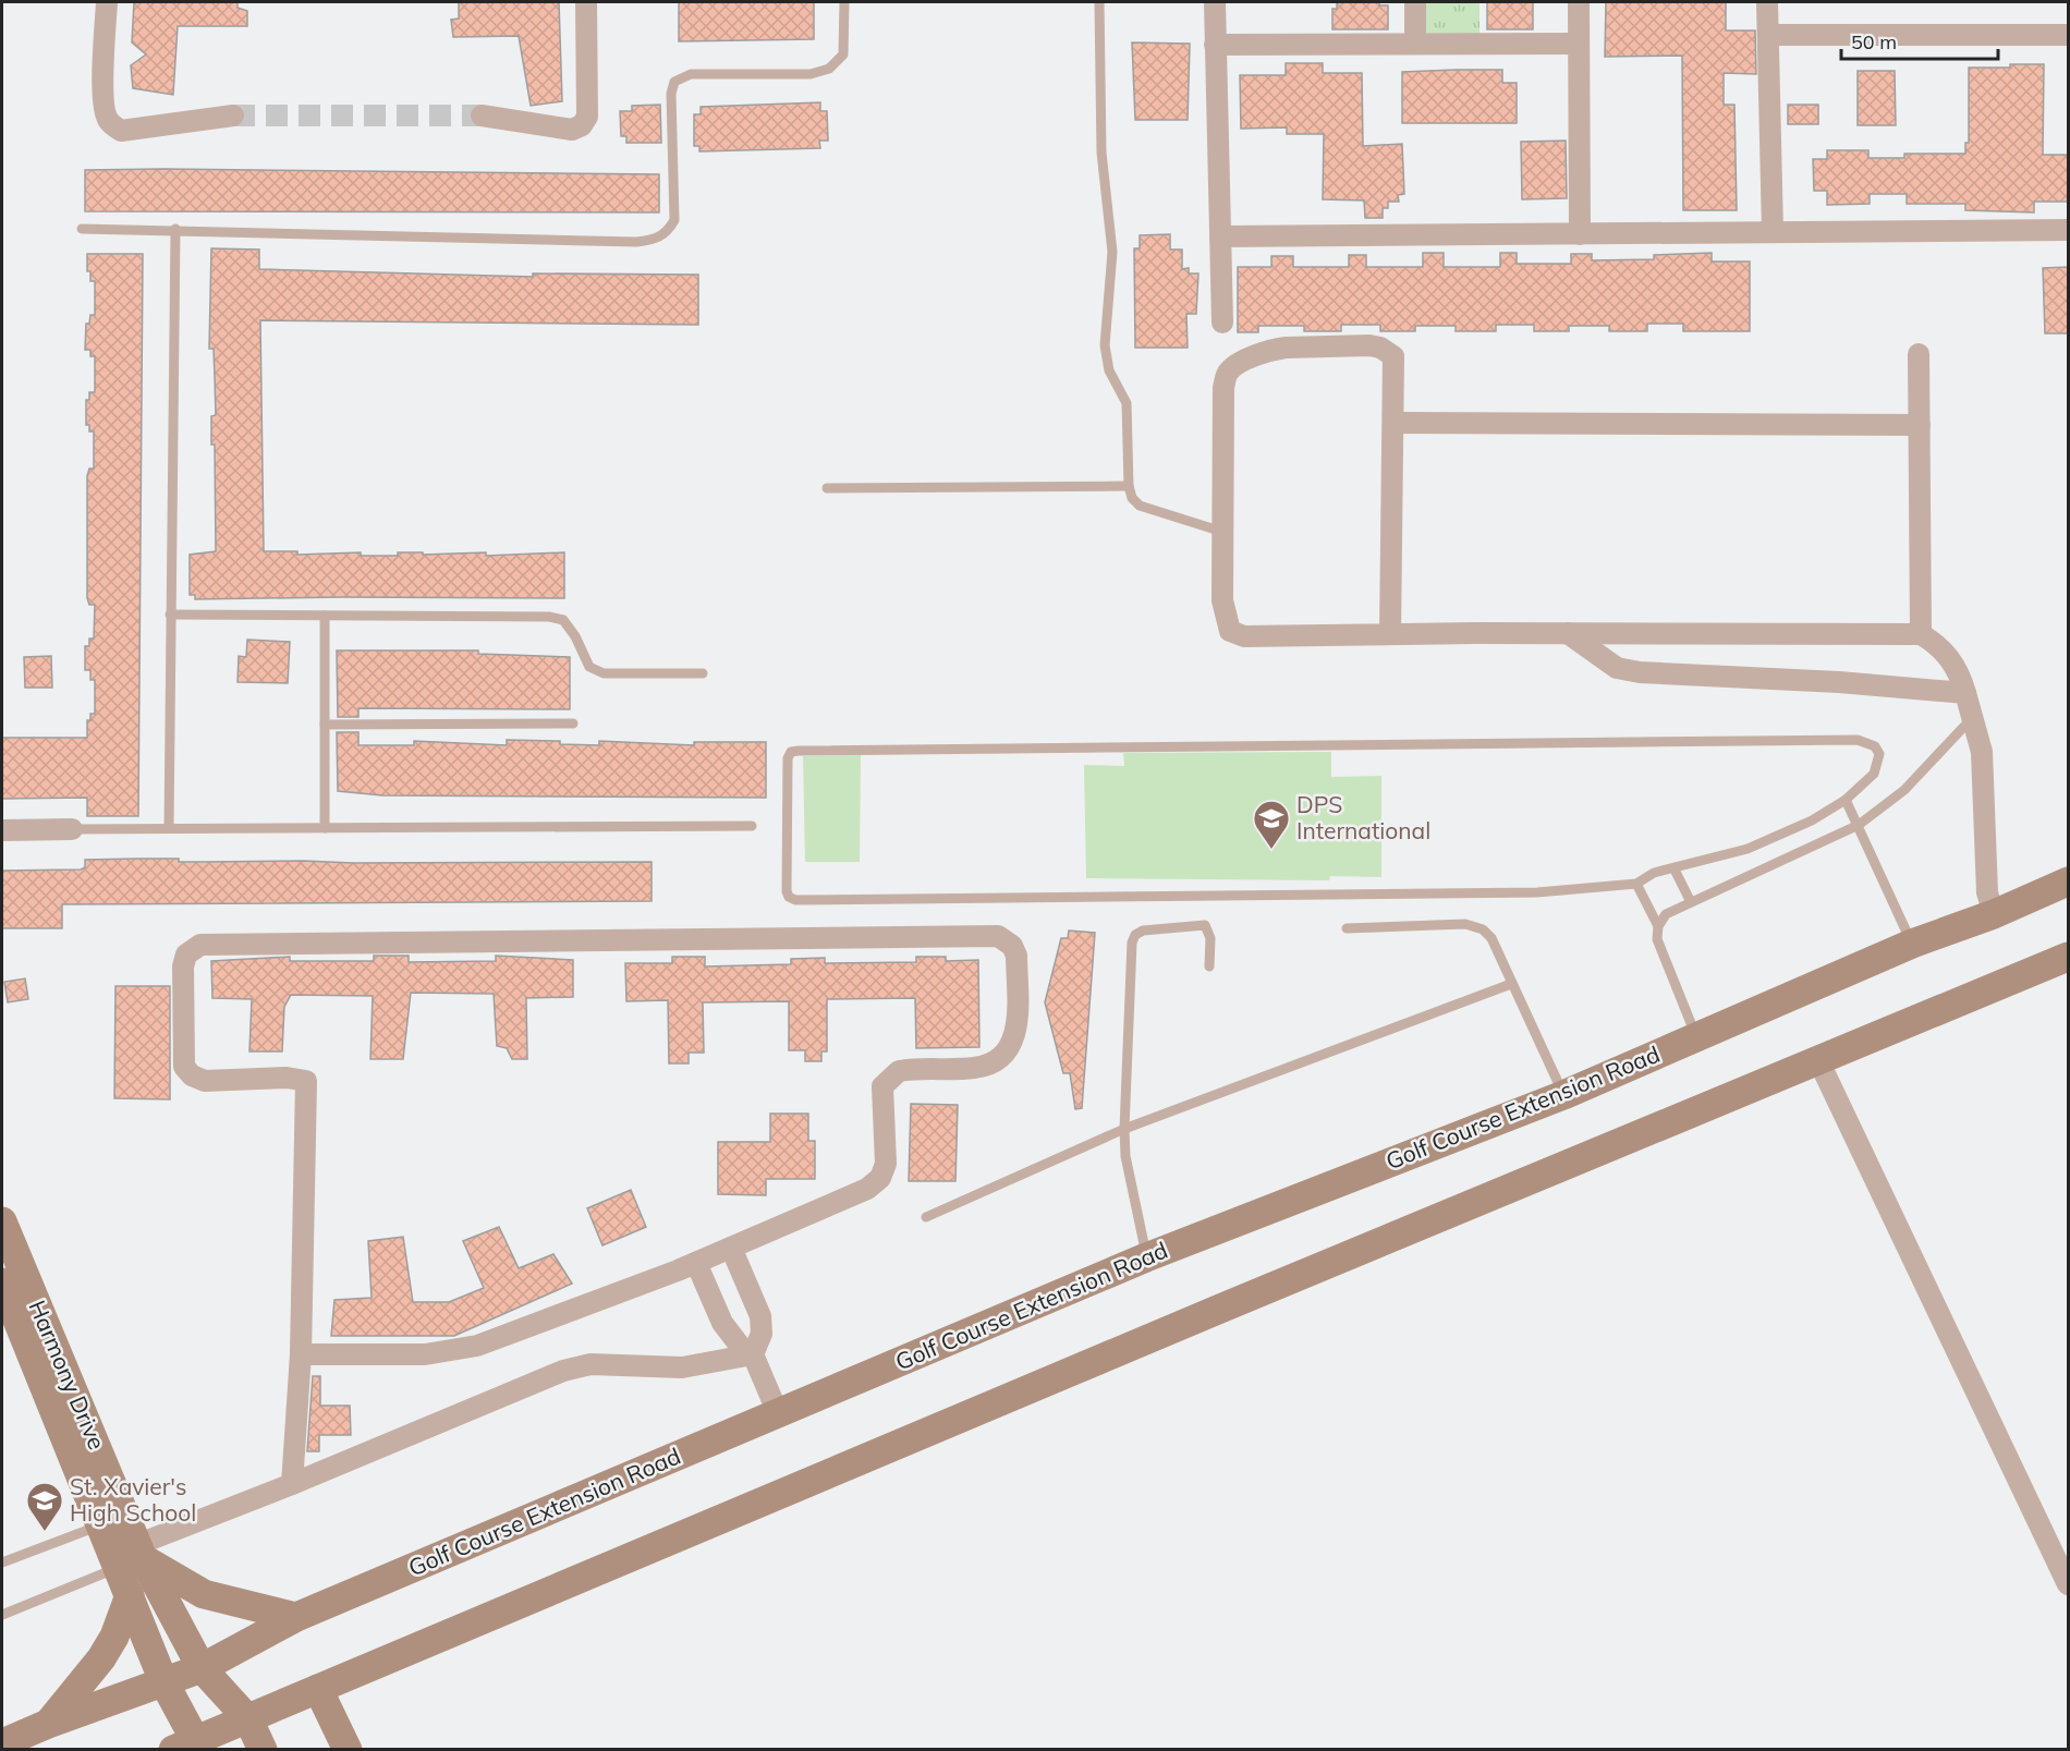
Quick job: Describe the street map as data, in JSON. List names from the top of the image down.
{
  "streets": {
    "main road": ["Golf Course Extension Road", "Harmony Drive"]
  },
  "crossings": [
    ["Golf Course Extension Road", "Harmony Drive"]
  ],
  "places": {
    "school or university": ["DPS International", "St. Xavier's High School"]
  },
  "scale_bar": "50 m"
}
